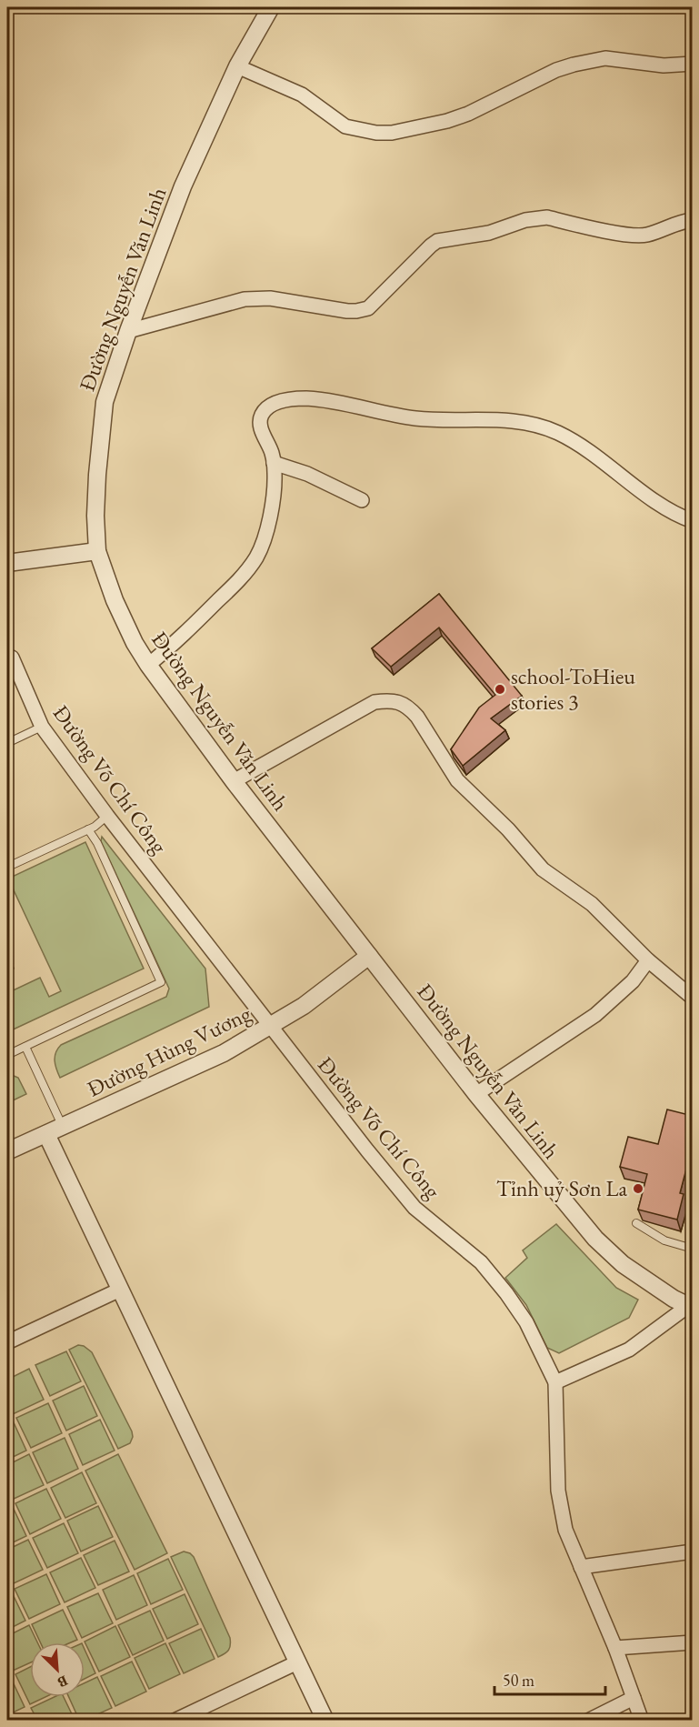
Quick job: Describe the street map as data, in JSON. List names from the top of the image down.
{
  "streets": {
    "street": ["Đường Nguyễn Văn Linh", "Đường Võ Chí Công", "Đường Hùng Vương"]
  },
  "crossings": [
    ["Đường Nguyễn Văn Linh", "Đường Hùng Vương"],
    ["Đường Võ Chí Công", "Đường Hùng Vương"]
  ],
  "places": ["school-ToHieu stories 3", "Tỉnh uỷ Sơn La"],
  "scale_bar": "50 m",
  "north": "bottom right"
}
